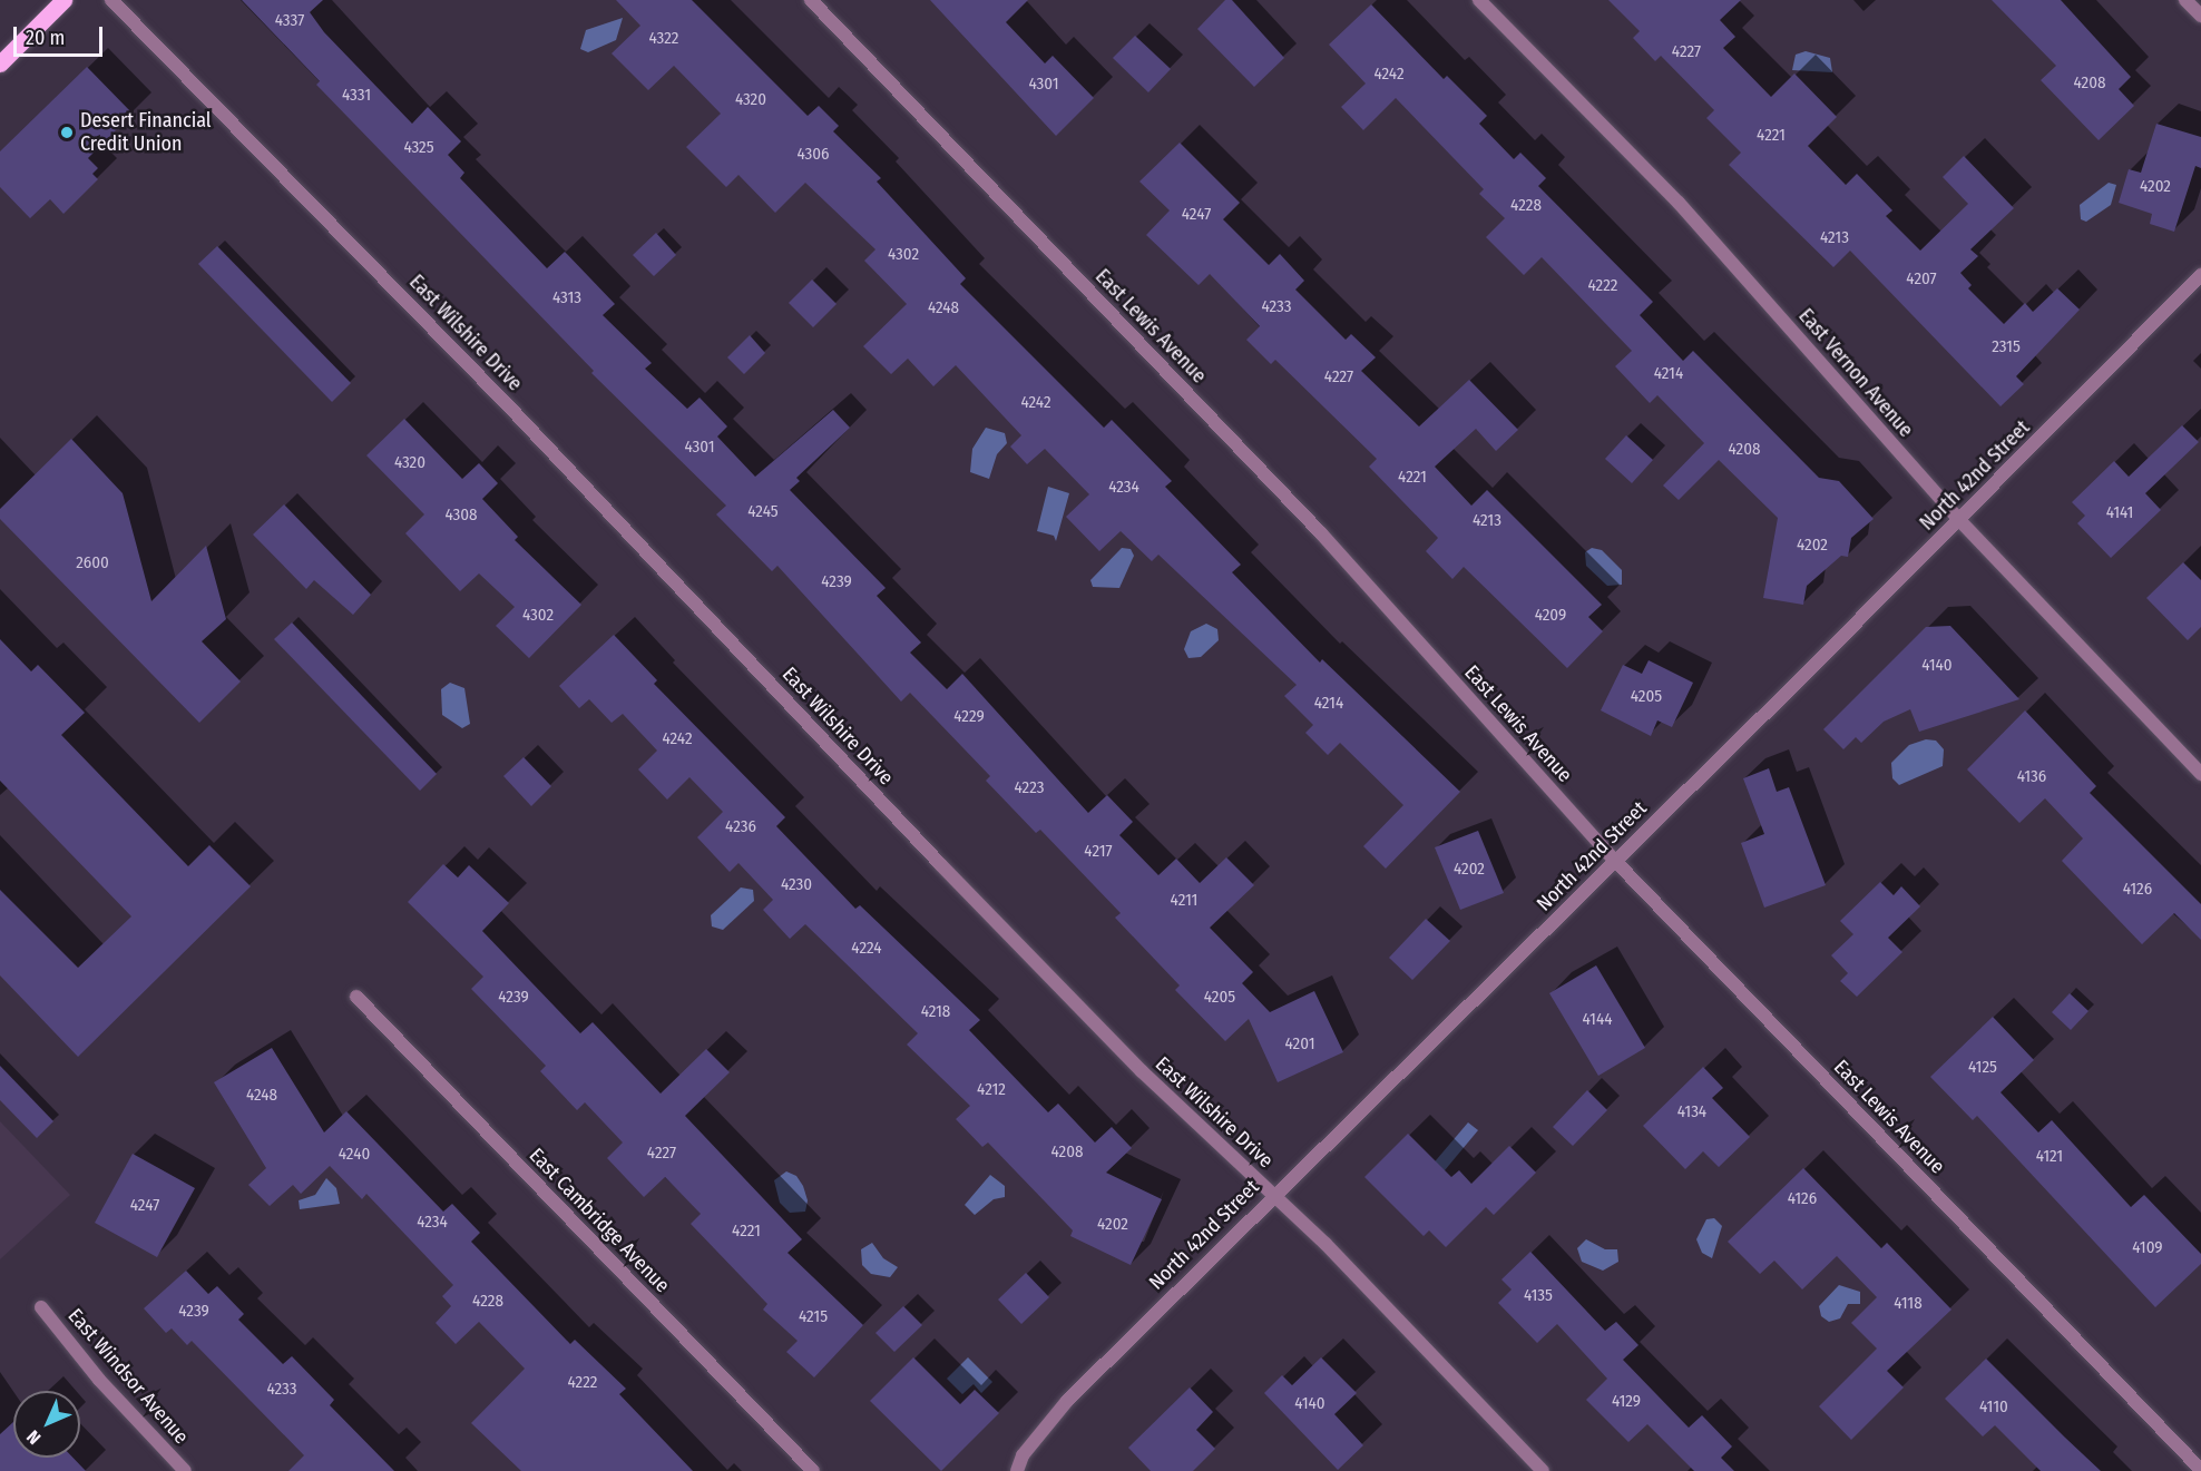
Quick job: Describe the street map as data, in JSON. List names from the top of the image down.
{
  "streets": {
    "street": [
      "East Lewis Avenue",
      "East Wilshire Drive",
      "East Vernon Avenue",
      "North 42nd Street",
      "East Cambridge Avenue",
      "East Windsor Avenue"
    ]
  },
  "crossings": [
    ["East Lewis Avenue", "North 42nd Street"],
    ["East Wilshire Drive", "North 42nd Street"],
    ["East Vernon Avenue", "North 42nd Street"]
  ],
  "places": ["Desert Financial Credit Union"],
  "house_numbers": [
    "4337",
    "4322",
    "4227",
    "4242",
    "4208",
    "4301",
    "4331",
    "4320",
    "4221",
    "4325",
    "4306",
    "4202",
    "4228",
    "4247",
    "4213",
    "4302",
    "4207",
    "4222",
    "4313",
    "4233",
    "4248",
    "2315",
    "4214",
    "4227",
    "4242",
    "4301",
    "4208",
    "4320",
    "4221",
    "4234",
    "4245",
    "4141",
    "4308",
    "4213",
    "4202",
    "2600",
    "4239",
    "4302",
    "4209",
    "4140",
    "4205",
    "4214",
    "4229",
    "4242",
    "4136",
    "4223",
    "4236",
    "4217",
    "4202",
    "4230",
    "4126",
    "4211",
    "4224",
    "4239",
    "4205",
    "4218",
    "4144",
    "4201",
    "4125",
    "4212",
    "4248",
    "4134",
    "4208",
    "4227",
    "4240",
    "4121",
    "4126",
    "4247",
    "4234",
    "4202",
    "4221",
    "4109",
    "4135",
    "4228",
    "4118",
    "4239",
    "4215",
    "4222",
    "4233",
    "4129",
    "4140",
    "4110"
  ],
  "scale_bar": "20 m",
  "north": "bottom left"
}
